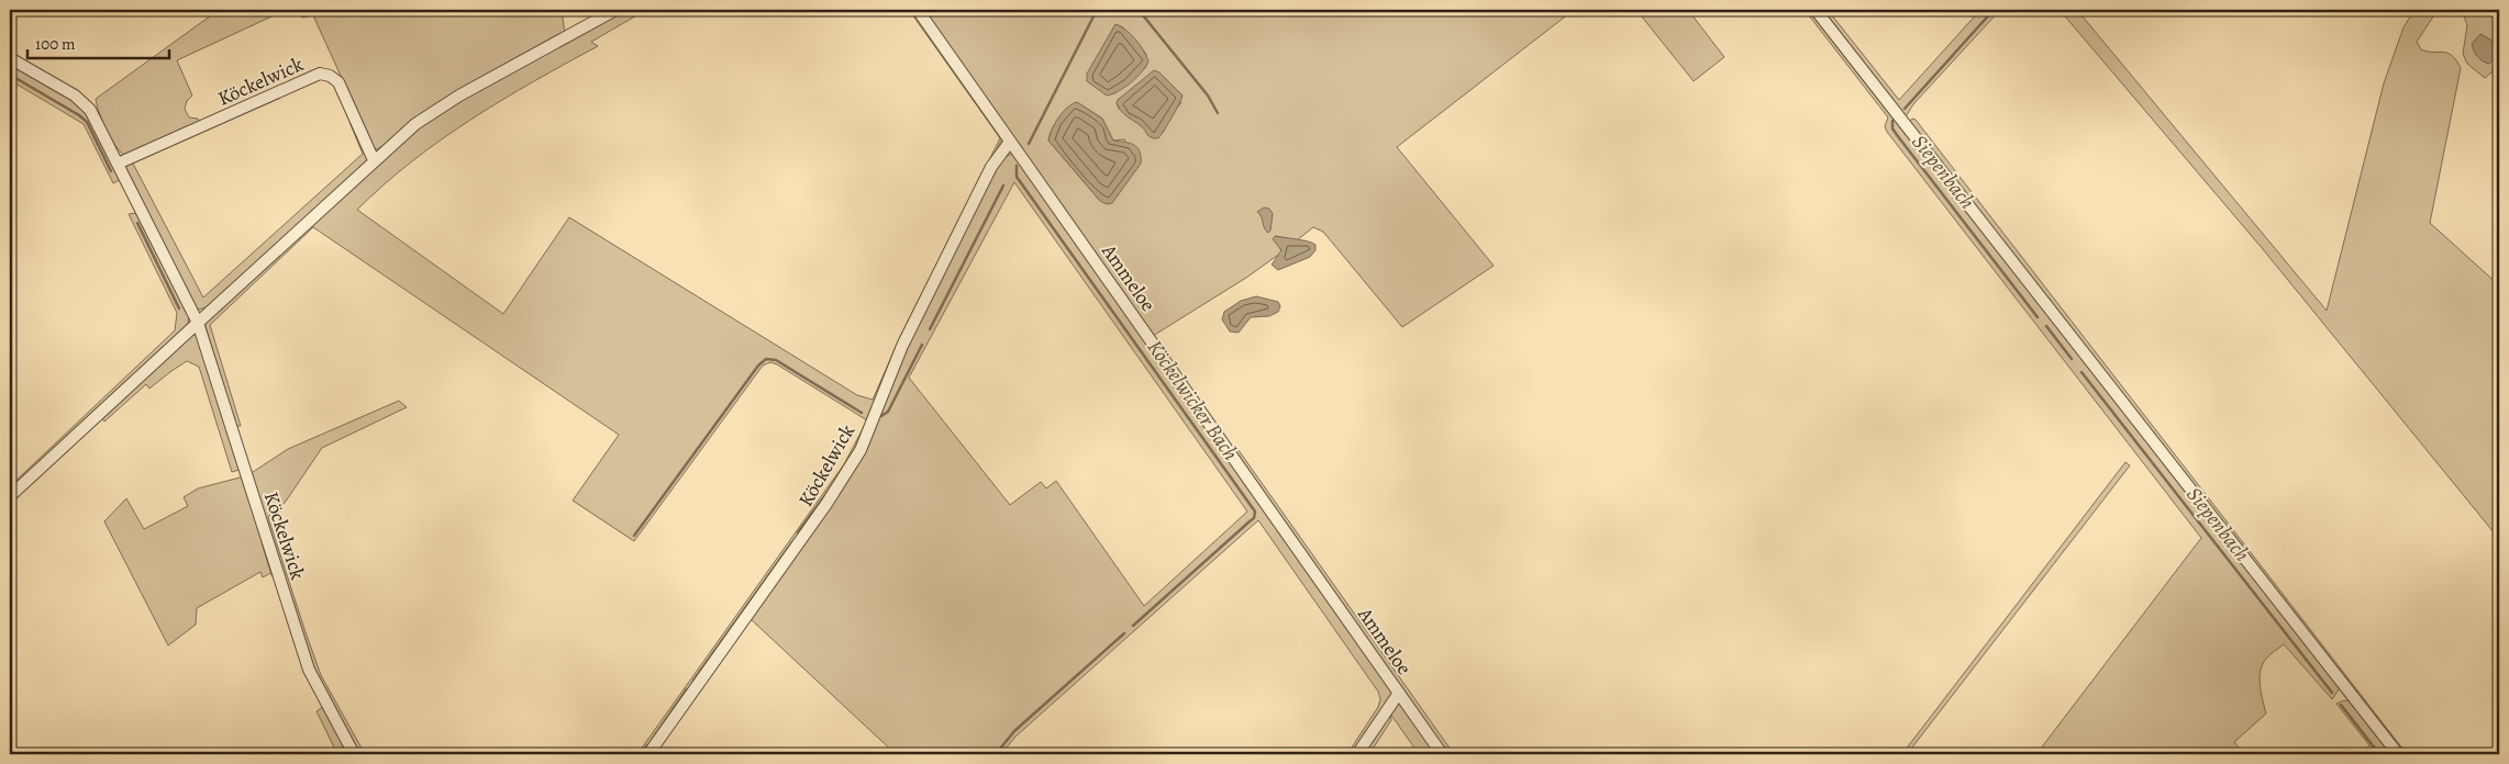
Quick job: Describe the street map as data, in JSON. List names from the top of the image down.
{
  "streets": {
    "street": ["Köckelwick", "Ammeloe"]
  },
  "crossings": [
    ["Köckelwick", "Ammeloe"]
  ],
  "water": ["Siepenbach", "Köckelwicker Bach"],
  "scale_bar": "100 m"
}
